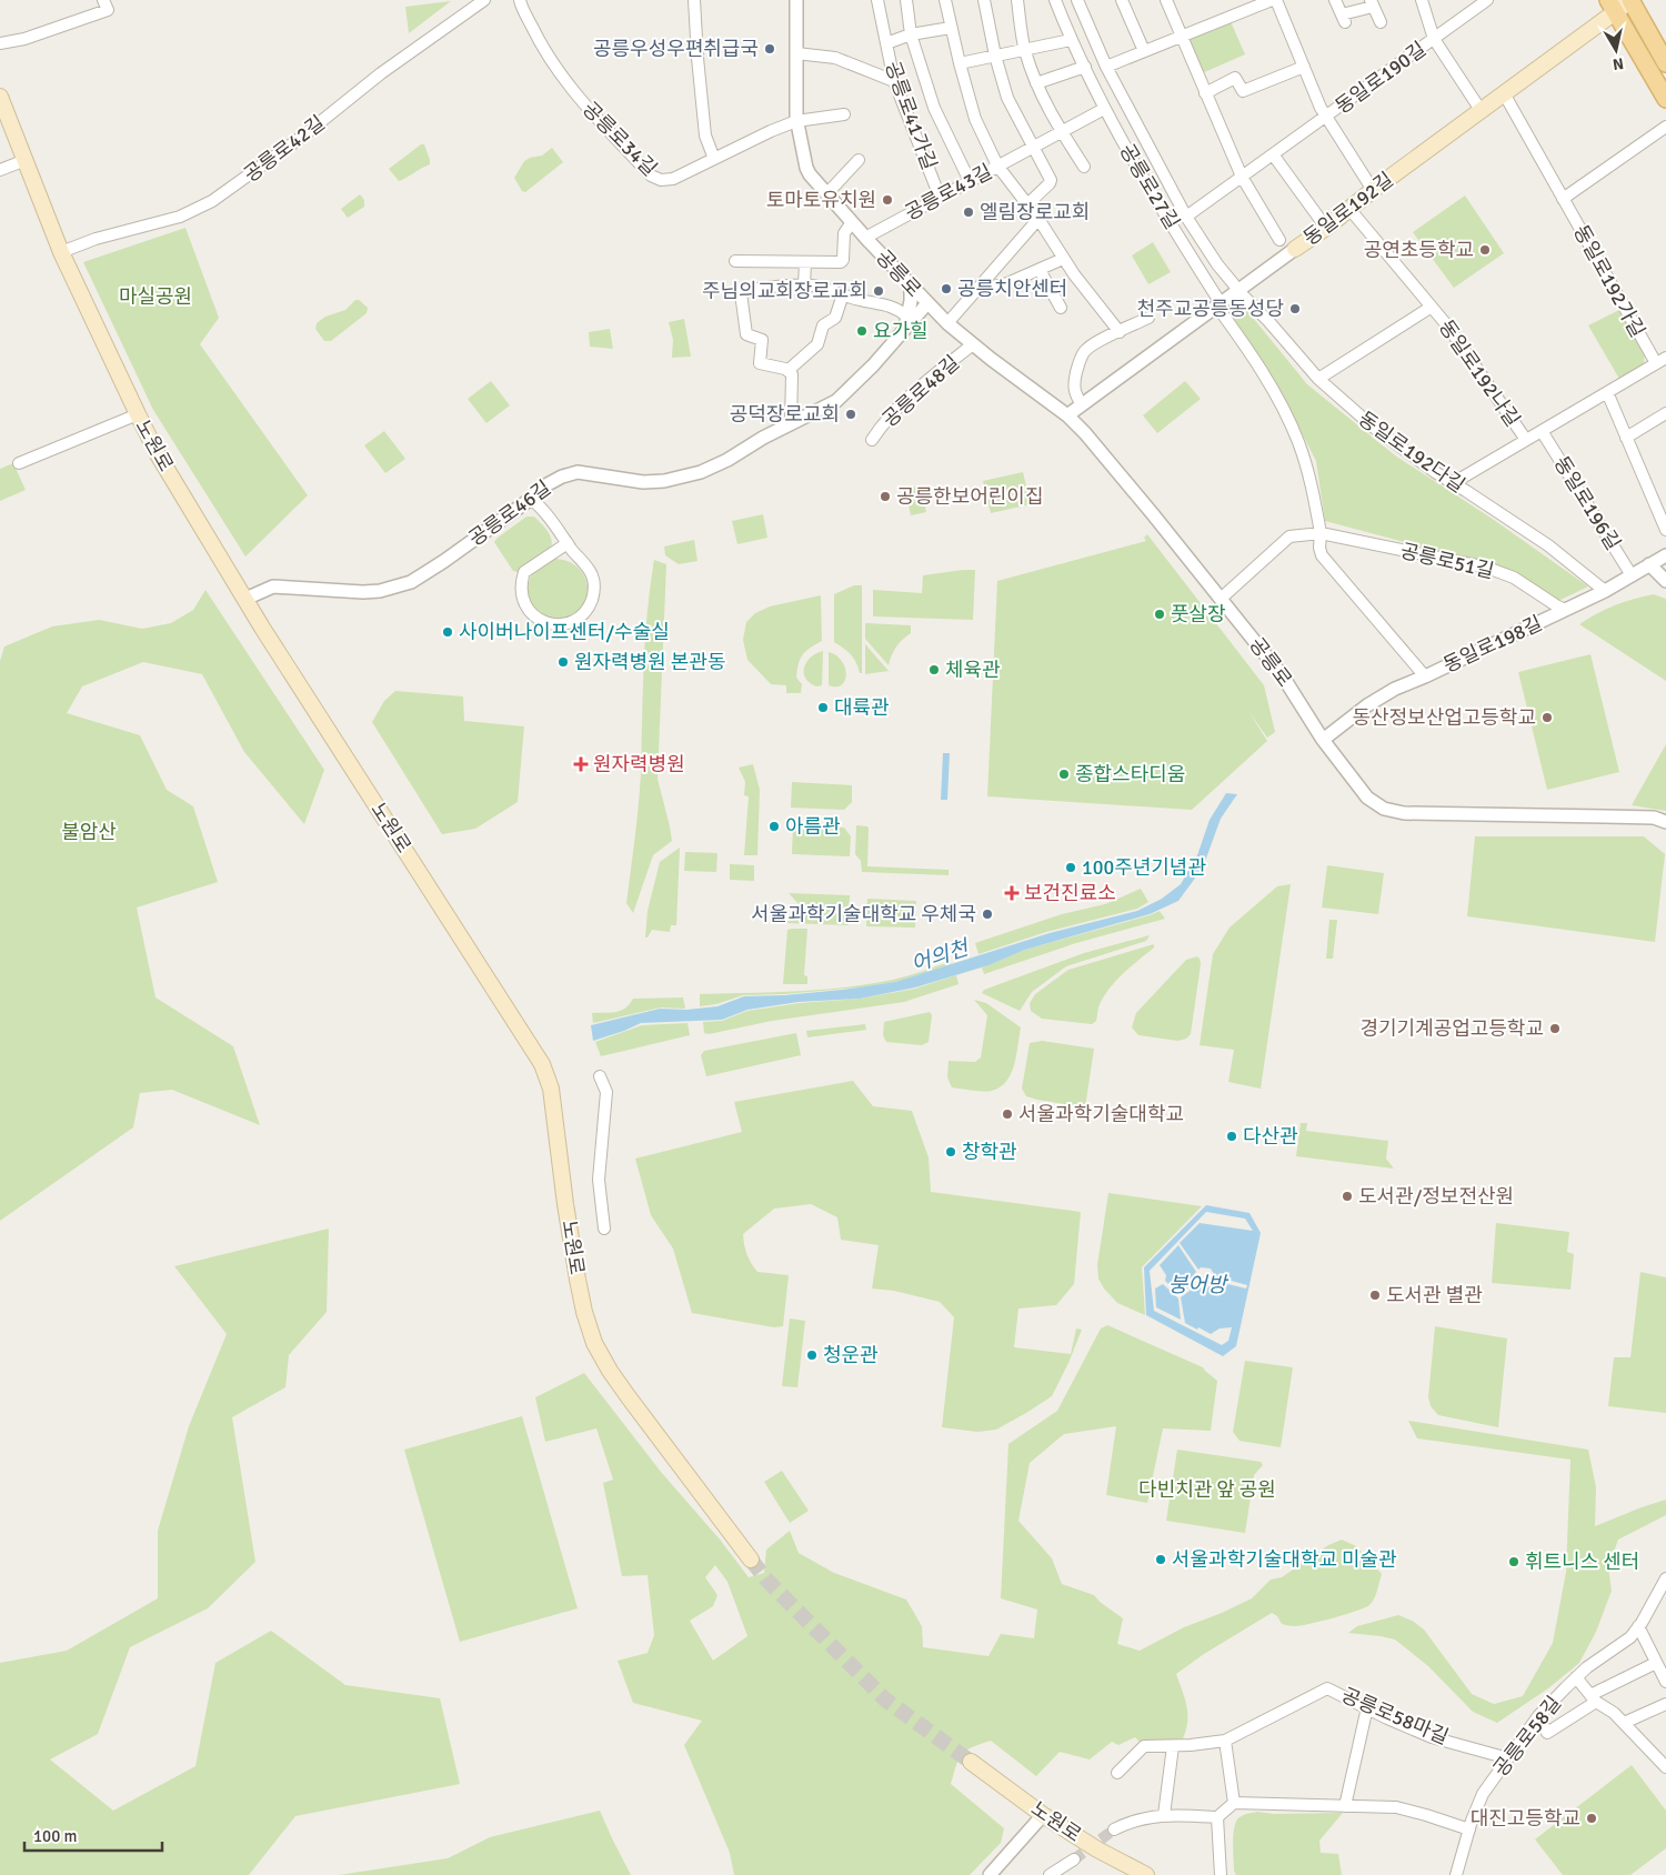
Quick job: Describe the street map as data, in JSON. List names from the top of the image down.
{
  "streets": {
    "main road": ["동일로192길", "노원로"],
    "street": [
      "동일로190길",
      "공릉로41가길",
      "공릉로34길",
      "공릉로42길",
      "공릉로27길",
      "공릉로43길",
      "공릉로",
      "동일로192가길",
      "동일로192나길",
      "공릉로48길",
      "동일로192다길",
      "동일로196길",
      "공릉로46길",
      "공릉로51길",
      "동일로198길",
      "공릉로58마길",
      "공릉로58길"
    ]
  },
  "crossings": [
    ["동일로190길", "동일로192길"],
    ["공릉로41가길", "공릉로43길"],
    ["공릉로34길", "공릉로"],
    ["공릉로42길", "노원로"],
    ["공릉로27길", "공릉로43길"],
    ["공릉로27길", "동일로192길"],
    ["공릉로43길", "공릉로"],
    ["동일로192길", "공릉로"],
    ["동일로192길", "동일로192가길"],
    ["동일로192길", "동일로192나길"],
    ["동일로192길", "동일로192다길"],
    ["공릉로", "공릉로48길"],
    ["공릉로", "공릉로46길"],
    ["공릉로", "공릉로51길"],
    ["공릉로", "동일로198길"],
    ["동일로192나길", "동일로192다길"],
    ["노원로", "공릉로46길"],
    ["동일로192다길", "동일로198길"],
    ["동일로196길", "동일로198길"],
    ["공릉로51길", "동일로198길"],
    ["공릉로58마길", "공릉로58길"]
  ],
  "water": ["어의천", "붕어방"],
  "parks": ["마실공원", "불암산", "다빈치관 앞 공원"],
  "places": {
    "other": [
      "공릉우성우편취급국",
      "토마토유치원",
      "엘림장로교회",
      "공연초등학교",
      "공릉치안센터",
      "주님의교회장로교회",
      "천주교공릉동성당",
      "요가힐",
      "공덕장로교회",
      "공릉한보어린이집",
      "풋살장",
      "사이버나이프센터/수술실",
      "원자력병원 본관동",
      "체육관",
      "대륙관",
      "동산정보산업고등학교",
      "종합스타디움",
      "아름관",
      "100주년기념관",
      "서울과학기술대학교 우체국",
      "경기기계공업고등학교",
      "서울과학기술대학교",
      "다산관",
      "창학관",
      "도서관/정보전산원",
      "도서관 별관",
      "청운관",
      "서울과학기술대학교 미술관",
      "휘트니스 센터",
      "대진고등학교"
    ],
    "health": ["원자력병원", "보건진료소"]
  },
  "scale_bar": "100 m",
  "north": "bottom"
}
